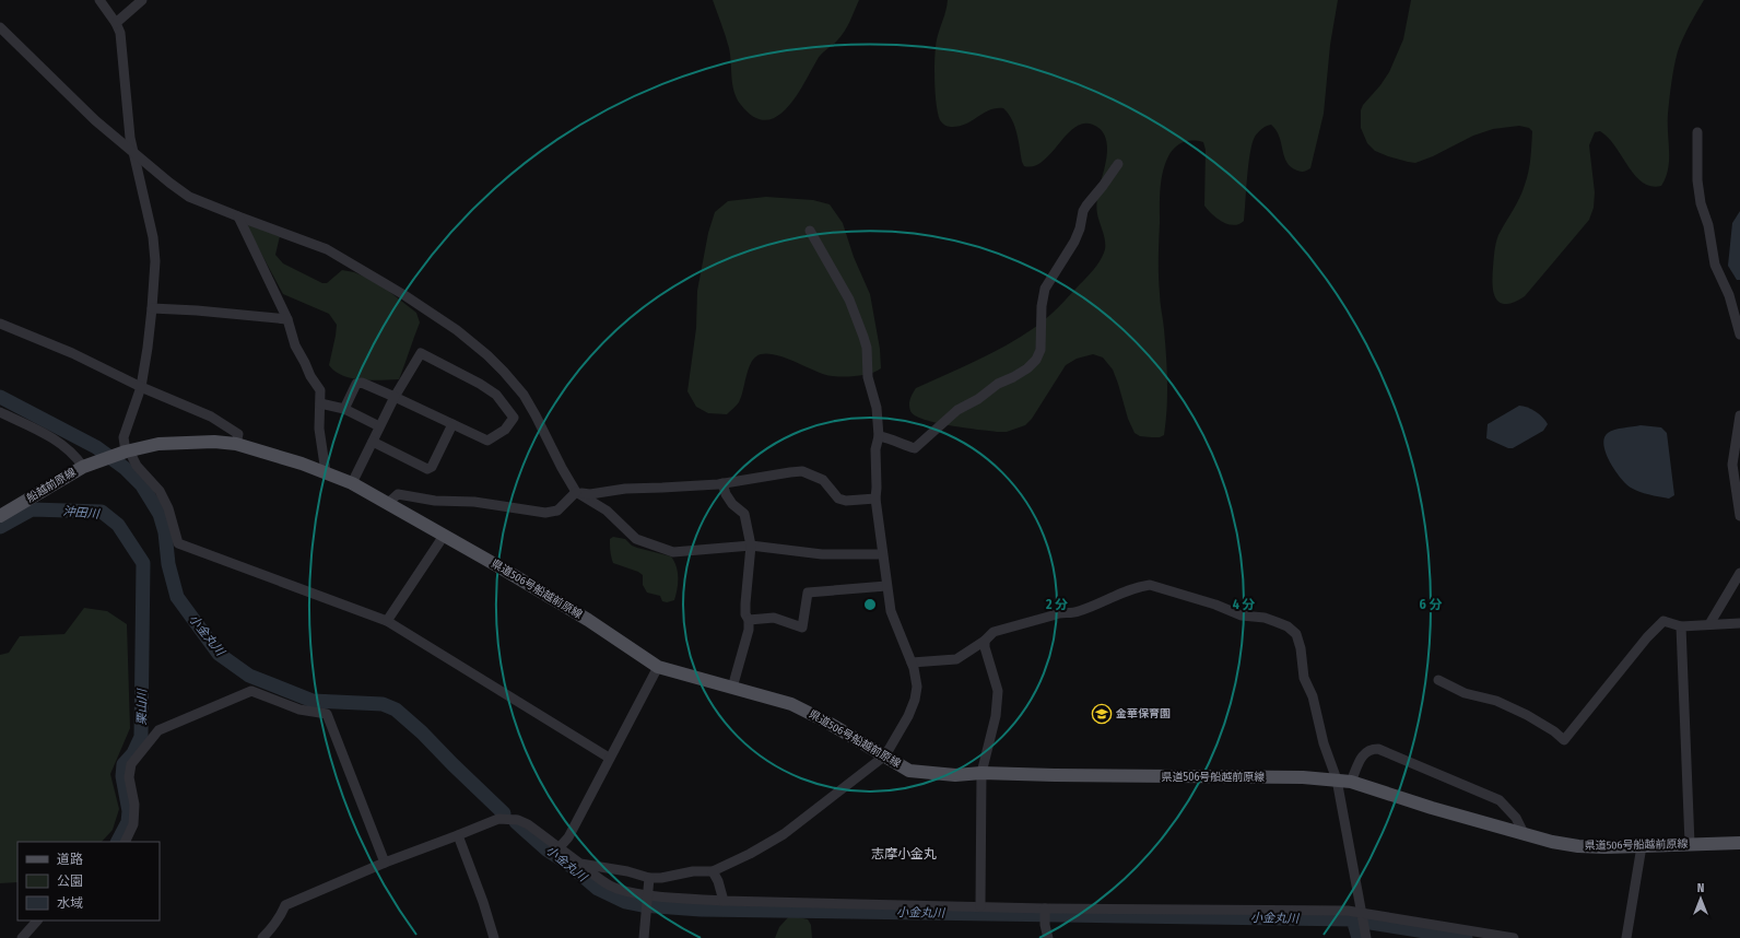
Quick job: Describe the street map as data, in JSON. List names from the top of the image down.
{
  "streets": {
    "main road": ["船越前原線", "県道506号船越前原線"]
  },
  "crossings": [
    ["船越前原線", "県道506号船越前原線"]
  ],
  "districts": ["志摩小金丸"],
  "water": ["沖田川", "小金丸川", "栗山川"],
  "places": {
    "school or university": ["金華保育園"]
  },
  "legend": ["道路", "公園", "水域"],
  "north": "top",
  "rings": ["2 分", "4 分", "6 分"]
}
